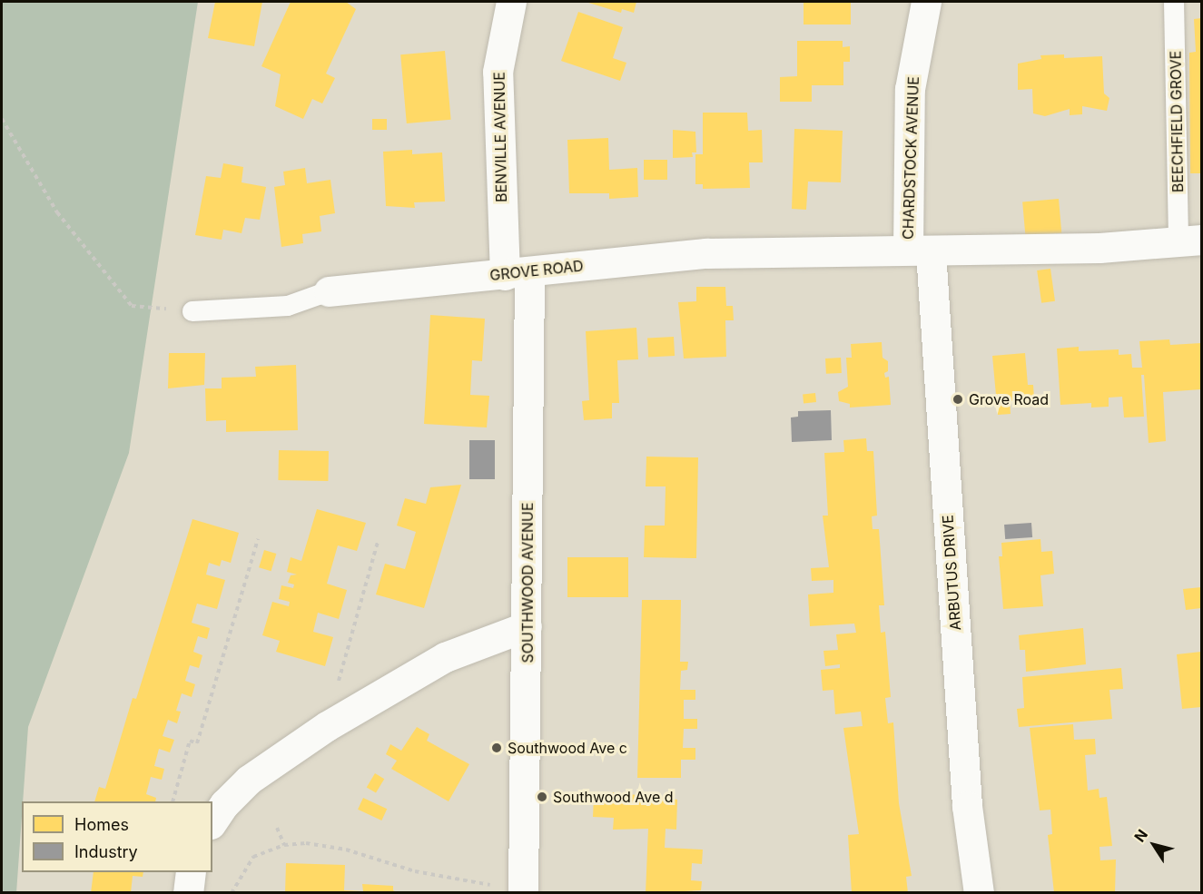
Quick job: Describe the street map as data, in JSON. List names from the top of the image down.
{
  "streets": {
    "street": [
      "BENVILLE AVENUE",
      "CHARDSTOCK AVENUE",
      "GROVE ROAD",
      "ARBUTUS DRIVE",
      "SOUTHWOOD AVENUE"
    ],
    "lane": ["BEECHFIELD GROVE"]
  },
  "crossings": [
    ["BEECHFIELD GROVE", "GROVE ROAD"],
    ["BENVILLE AVENUE", "GROVE ROAD"],
    ["BENVILLE AVENUE", "SOUTHWOOD AVENUE"],
    ["CHARDSTOCK AVENUE", "GROVE ROAD"],
    ["CHARDSTOCK AVENUE", "ARBUTUS DRIVE"],
    ["GROVE ROAD", "ARBUTUS DRIVE"],
    ["GROVE ROAD", "SOUTHWOOD AVENUE"]
  ],
  "places": ["Grove Road", "Southwood Ave c", "Southwood Ave d"],
  "legend": ["Homes", "Industry"],
  "north": "top left"
}
